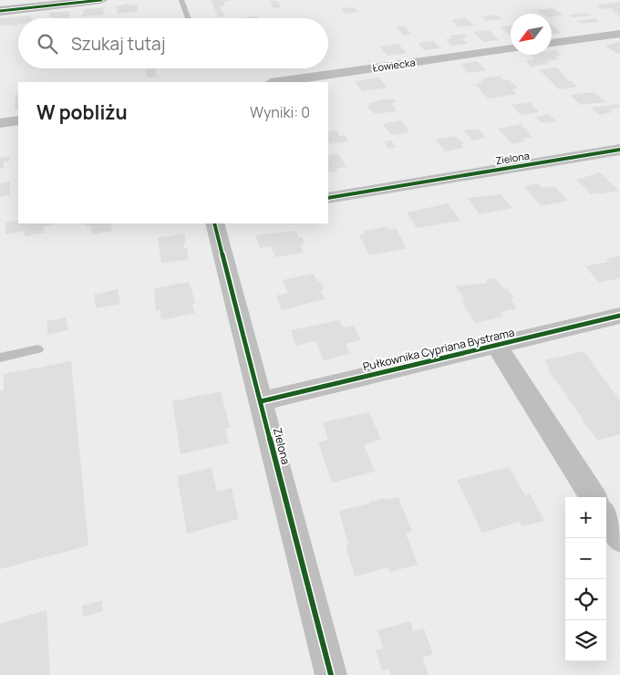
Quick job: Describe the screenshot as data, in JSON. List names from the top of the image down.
{
  "streets": {
    "street": ["Łowiecka", "Zielona", "Pułkownika Cypriana Bystrama"]
  },
  "crossings": [
    ["Zielona", "Pułkownika Cypriana Bystrama"]
  ],
  "north": "bottom left",
  "page": {
    "search": "Szukaj tutaj",
    "heading": ["W pobliżu", "Wyniki: 0"],
    "map_buttons": ["+", "−"]
  }
}
